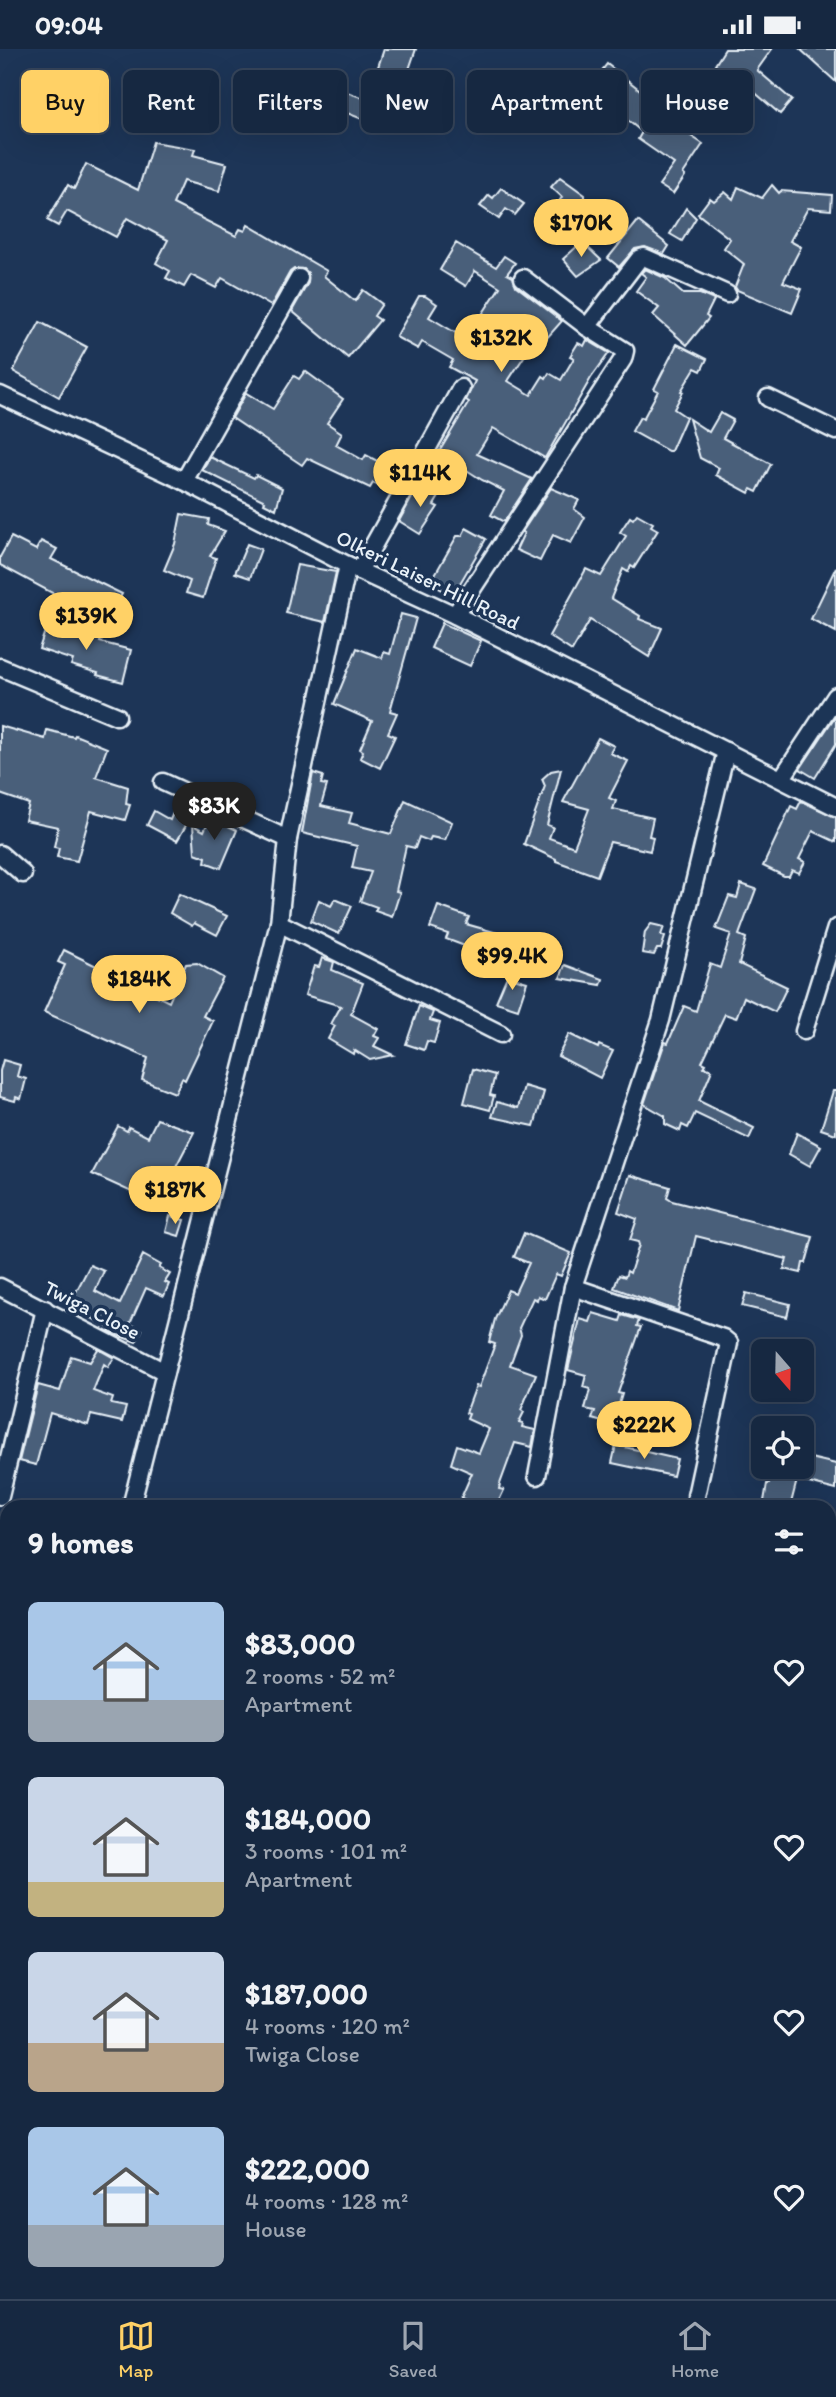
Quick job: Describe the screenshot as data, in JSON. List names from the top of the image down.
{
  "streets": {
    "street": ["Olkeri Laiser Hill Road", "Twiga Close"]
  },
  "north": "bottom",
  "page": {
    "status": "09:04",
    "chip": [
      "Buy",
      "Rent",
      "Filters",
      "New",
      "Apartment",
      "House"
    ],
    "price": [
      "$170K",
      "$132K",
      "$114K",
      "$139K",
      "$83K",
      "$99.4K",
      "$184K",
      "$187K",
      "$222K"
    ],
    "heading": "9 homes",
    "list": [
      {
        "name": "$83,000",
        "note": "2 rooms · 52 m² · Apartment"
      },
      {
        "name": "$184,000",
        "note": "3 rooms · 101 m² · Apartment"
      },
      {
        "name": "$187,000",
        "note": "4 rooms · 120 m² · Twiga Close"
      },
      {
        "name": "$222,000",
        "note": "4 rooms · 128 m² · House"
      }
    ],
    "tabs": ["Map", "Saved", "Home"]
  }
}
